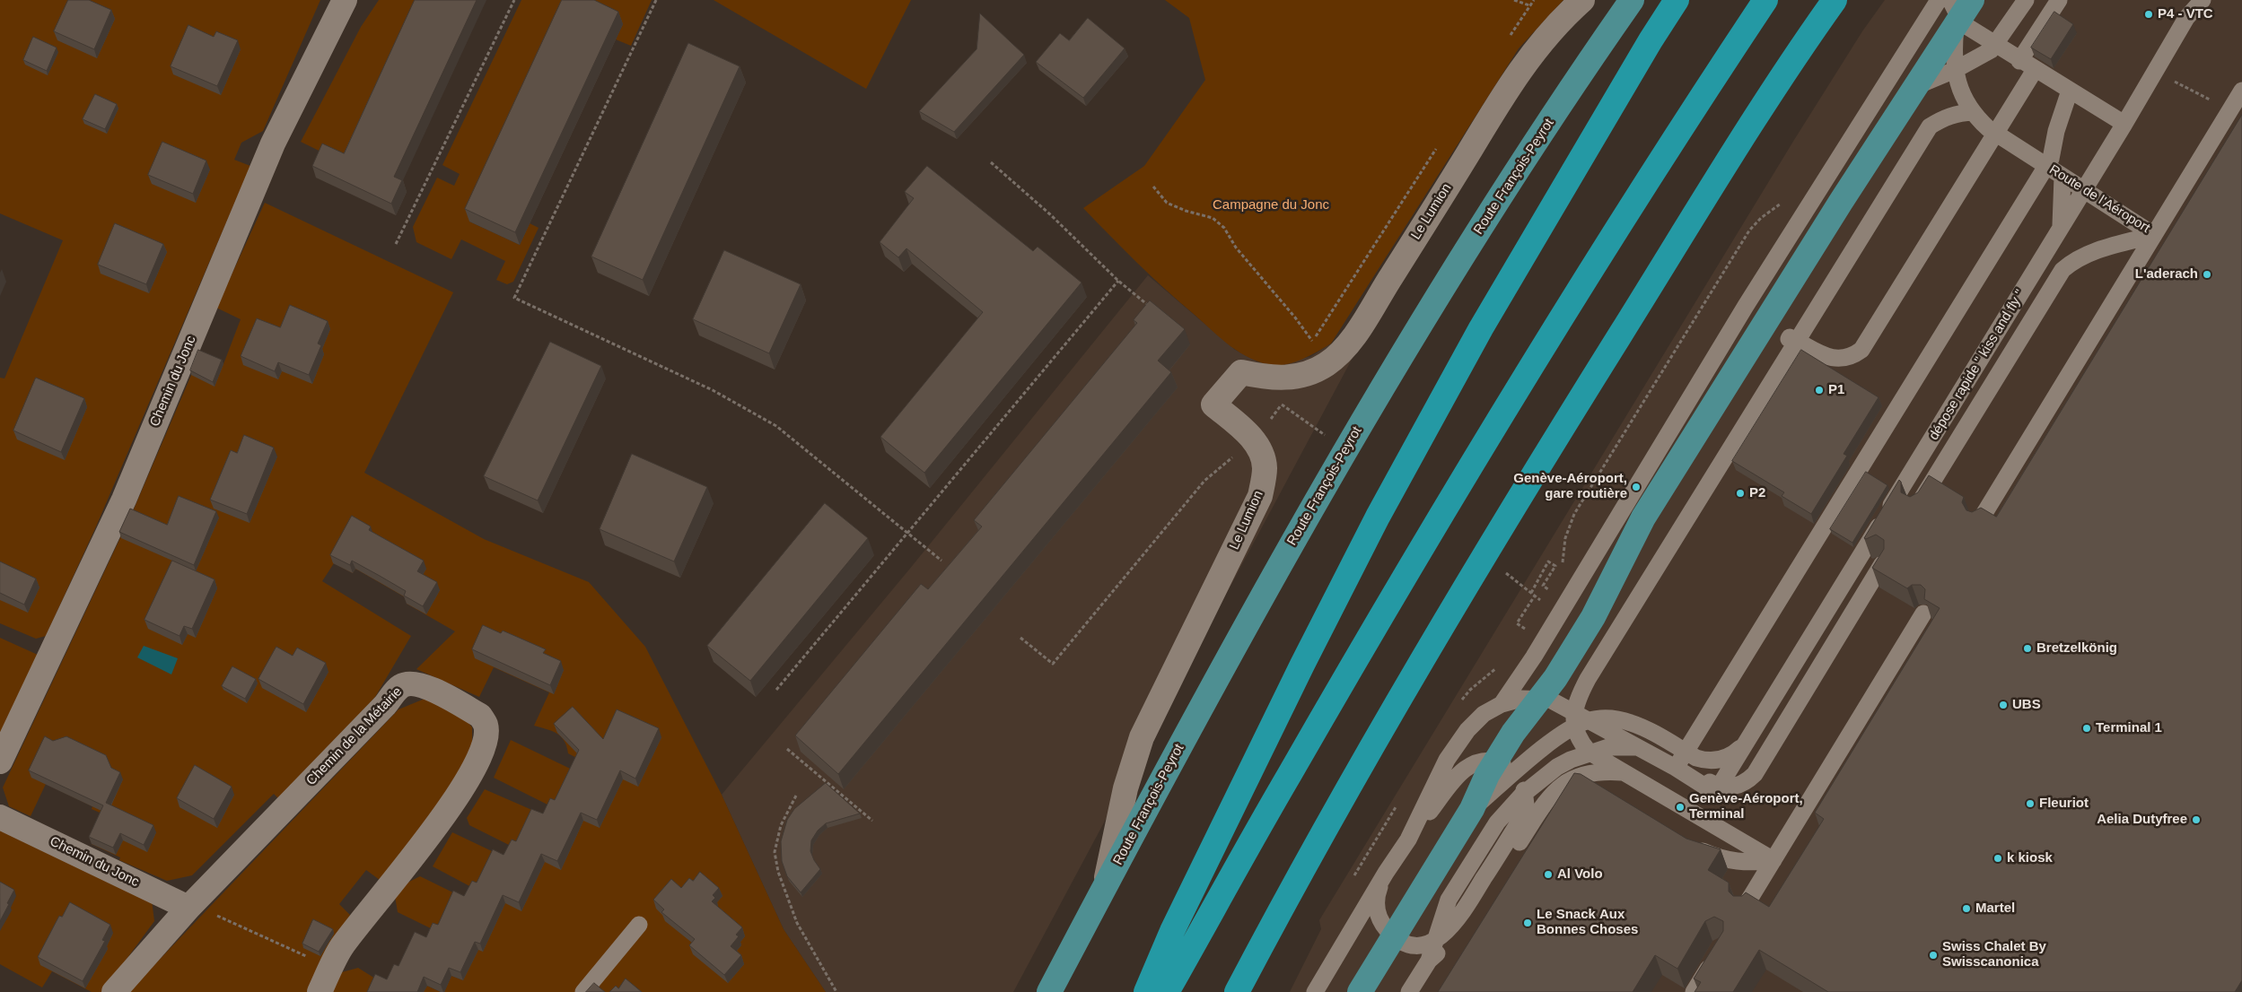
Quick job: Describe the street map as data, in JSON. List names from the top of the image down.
{
  "streets": {
    "main road": ["Route François-Peyrot"],
    "street": ["Le Lumion", "Chemin du Jonc", "Chemin de la Métairie"],
    "lane": ["Route de l'Aéroport", "dépose rapide \" kiss and fly \""]
  },
  "crossings": [
    ["Route François-Peyrot", "Le Lumion"],
    ["Route de l'Aéroport", "dépose rapide \" kiss and fly \""],
    ["Chemin du Jonc", "Chemin de la Métairie"]
  ],
  "parks": ["Campagne du Jonc"],
  "places": [
    "P4 - VTC",
    "L'aderach",
    "P1",
    "Genève-Aéroport, gare routière",
    "P2",
    "Bretzelkönig",
    "UBS",
    "Terminal 1",
    "Fleuriot",
    "Genève-Aéroport, Terminal",
    "Aelia Dutyfree",
    "k kiosk",
    "Al Volo",
    "Martel",
    "Le Snack Aux Bonnes Choses",
    "Swiss Chalet By Swisscanonica"
  ]
}
